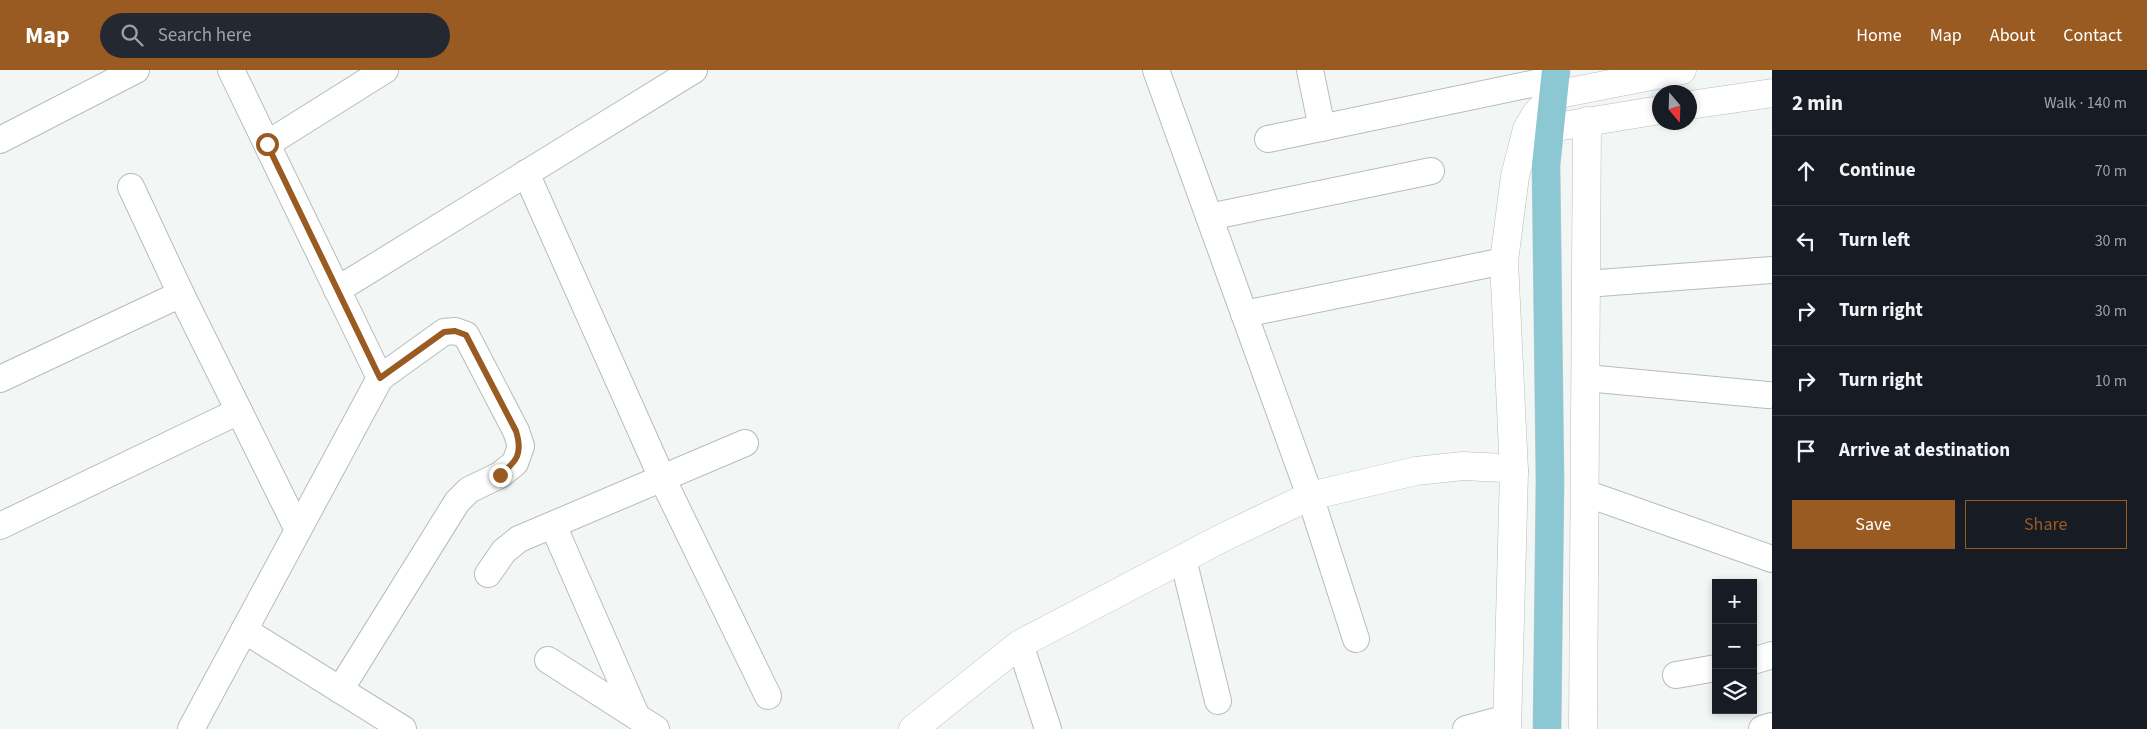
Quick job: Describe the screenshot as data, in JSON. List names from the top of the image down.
{
  "north": "bottom",
  "page": {
    "header": "Map",
    "search": "Search here",
    "nav": [
      "Home",
      "Map",
      "About",
      "Contact"
    ],
    "heading": ["2 min", "Walk · 140 m"],
    "list": [
      ["Continue", "70 m"],
      ["Turn left", "30 m"],
      ["Turn right", "30 m"],
      ["Turn right", "10 m"],
      "Arrive at destination"
    ],
    "buttons": ["Save", "Share"],
    "map_buttons": ["+", "−"]
  }
}
